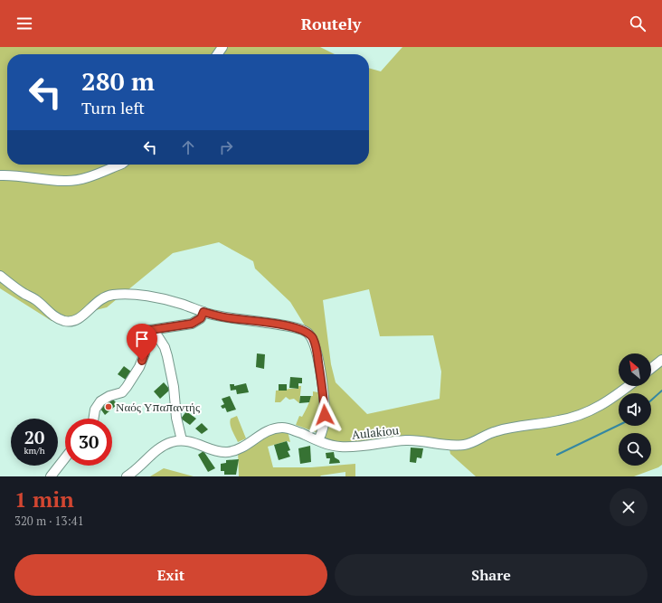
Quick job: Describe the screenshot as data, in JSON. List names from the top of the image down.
{
  "streets": {
    "street": ["Aulakiou"]
  },
  "places": ["Ναός Υπαπαντής"],
  "north": "top left",
  "page": {
    "header": "Routely",
    "turn": ["280 m", "Turn left"],
    "speed": "20 km/h",
    "limit": "30",
    "heading": ["1 min", "320 m · 13:41"],
    "buttons": ["Exit", "Share"]
  }
}
